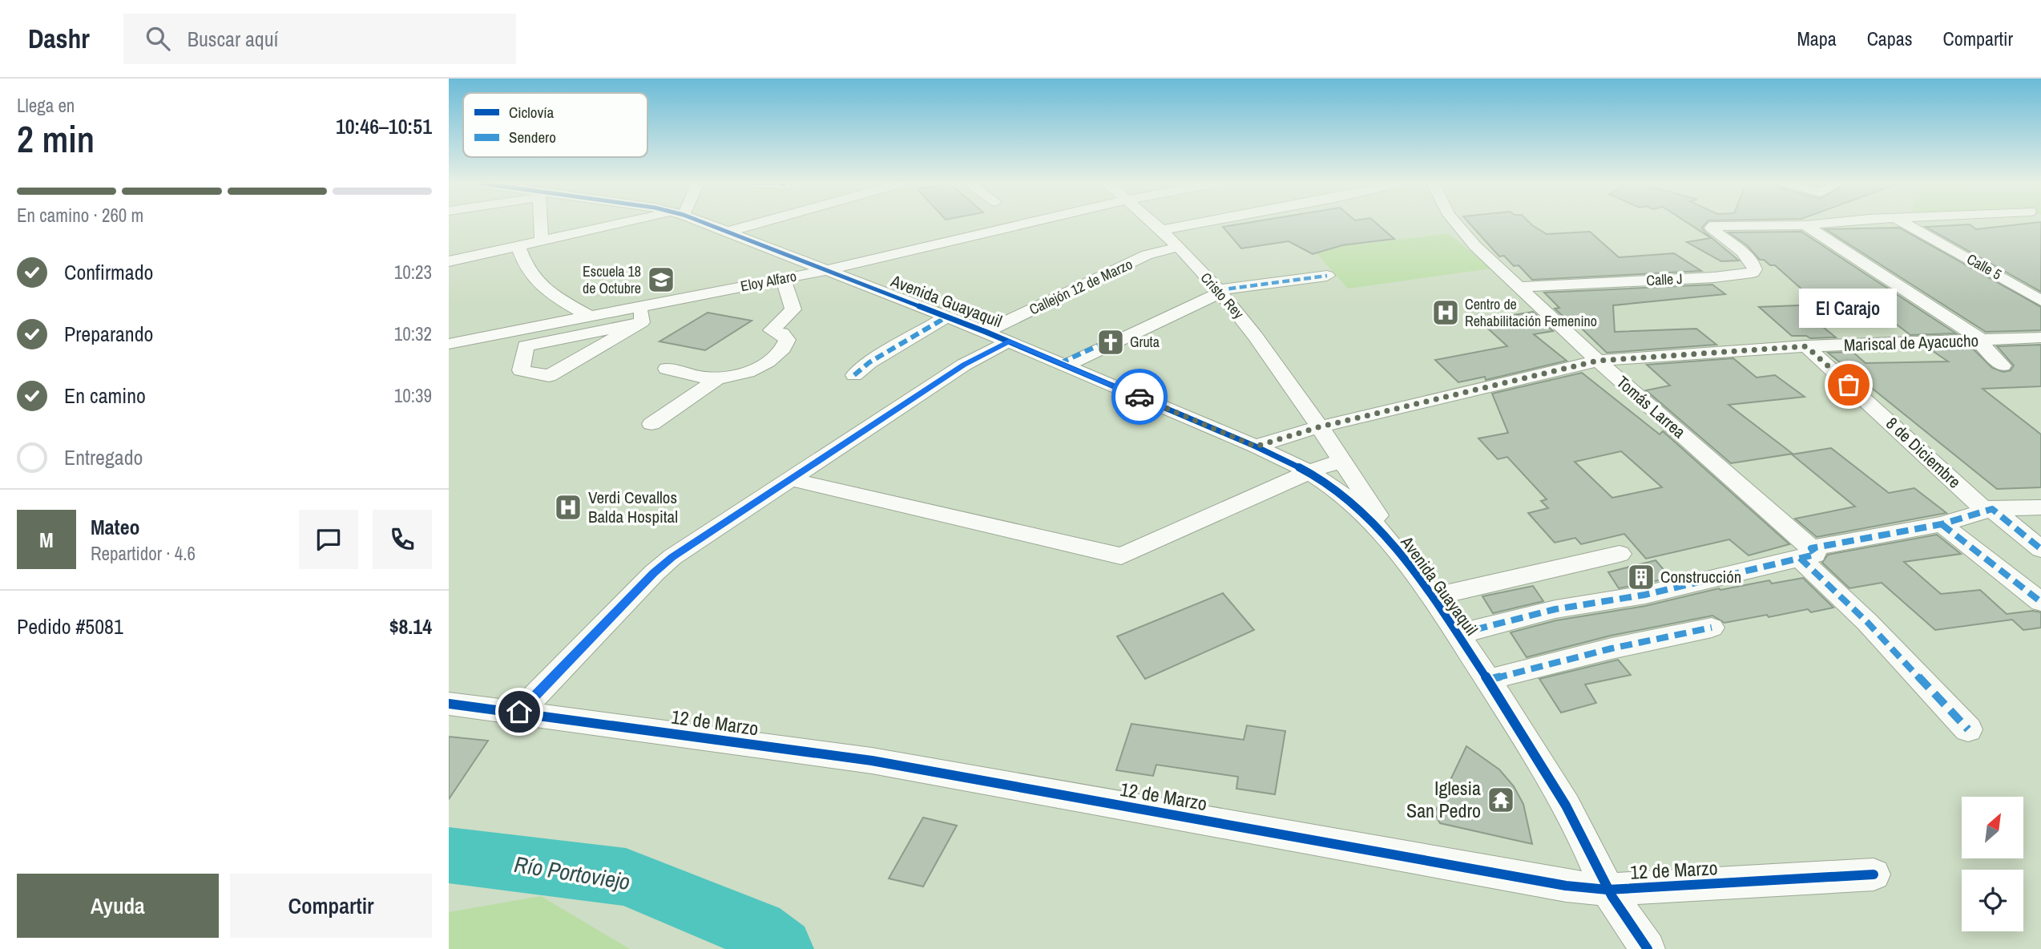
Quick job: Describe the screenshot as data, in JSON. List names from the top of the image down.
{
  "streets": {
    "street": [
      "Calle 5",
      "Calle J",
      "Eloy Alfaro",
      "Callejón 12 de Marzo",
      "Cristo Rey",
      "Avenida Guayaquil",
      "Mariscal de Ayacucho",
      "Tomás Larrea",
      "8 de Diciembre",
      "12 de Marzo"
    ]
  },
  "crossings": [
    ["Calle J", "Tomás Larrea"],
    ["Eloy Alfaro", "Avenida Guayaquil"],
    ["Callejón 12 de Marzo", "Cristo Rey"],
    ["Callejón 12 de Marzo", "Avenida Guayaquil"],
    ["Cristo Rey", "Avenida Guayaquil"],
    ["Cristo Rey", "Mariscal de Ayacucho"],
    ["Avenida Guayaquil", "Mariscal de Ayacucho"],
    ["Avenida Guayaquil", "12 de Marzo"],
    ["Mariscal de Ayacucho", "Tomás Larrea"],
    ["Mariscal de Ayacucho", "8 de Diciembre"]
  ],
  "water": ["Río Portoviejo"],
  "places": {
    "school or university": ["Escuela 18 de Octubre"],
    "hospital": ["Centro de Rehabilitación Femenino", "Verdi Cevallos Balda Hospital"],
    "church": ["Gruta"],
    "other": ["El Carajo"],
    "building": ["Construcción"],
    "temple": ["Iglesia San Pedro"]
  },
  "legend": ["Ciclovía", "Sendero"],
  "north": "top right",
  "page": {
    "header": "Dashr",
    "search": "Buscar aquí",
    "nav": ["Mapa", "Capas", "Compartir"],
    "heading": ["2 min", "Llega en", "10:46–10:51"],
    "panel": [
      "Mateo",
      "Repartidor · 4.6",
      "Pedido #5081",
      "$8.14"
    ],
    "bar": "En camino · 260 m",
    "list": [
      ["Confirmado", "10:23"],
      ["Preparando", "10:32"],
      ["En camino", "10:39"],
      "Entregado"
    ],
    "bubble": "El Carajo",
    "round": "M",
    "buttons": ["Ayuda", "Compartir"]
  }
}
